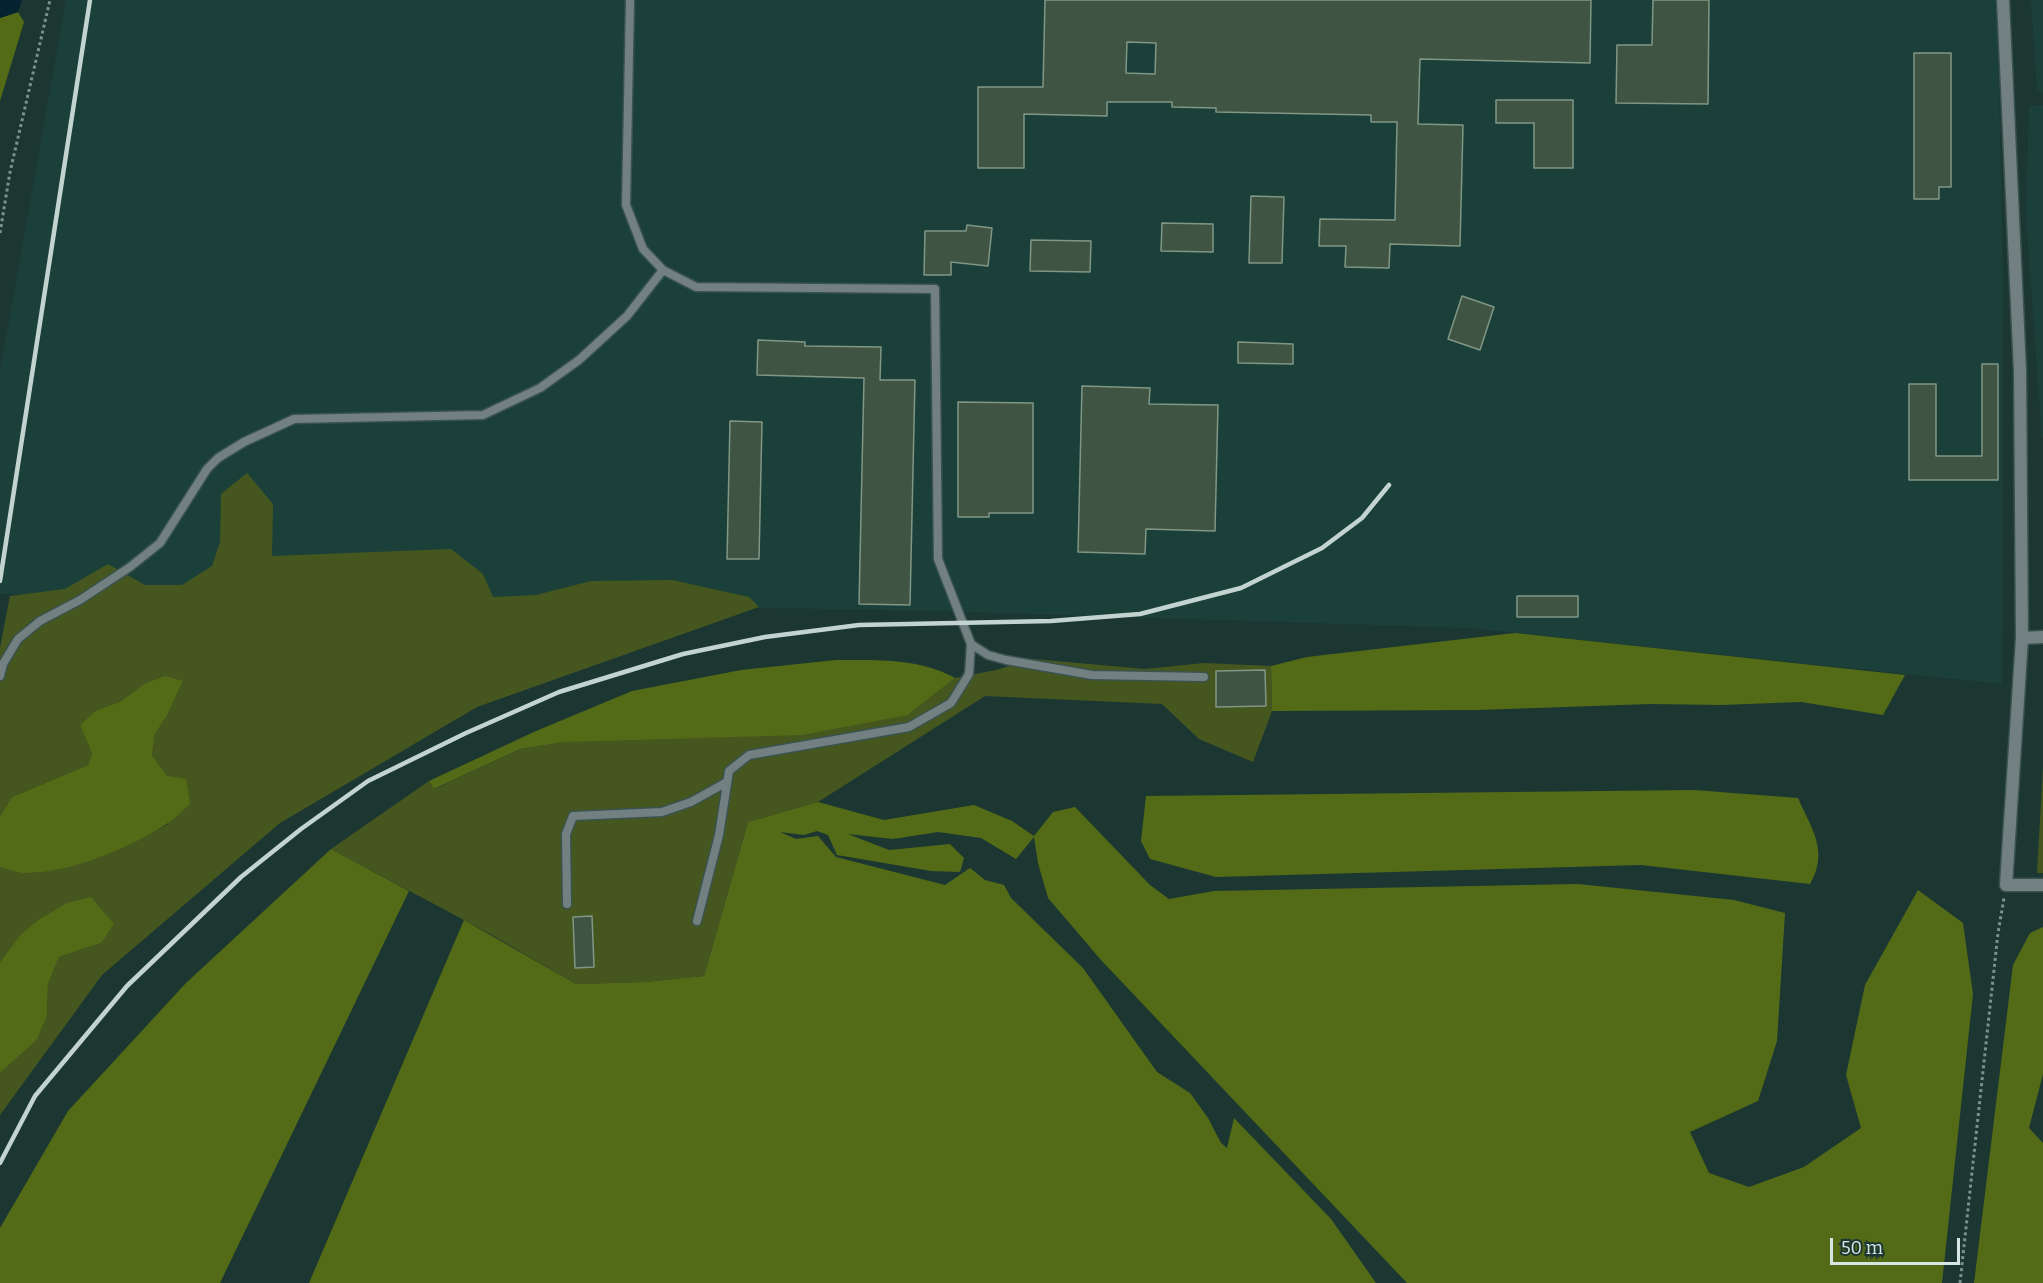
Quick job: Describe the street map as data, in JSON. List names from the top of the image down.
{
  "scale_bar": "50 m"
}
